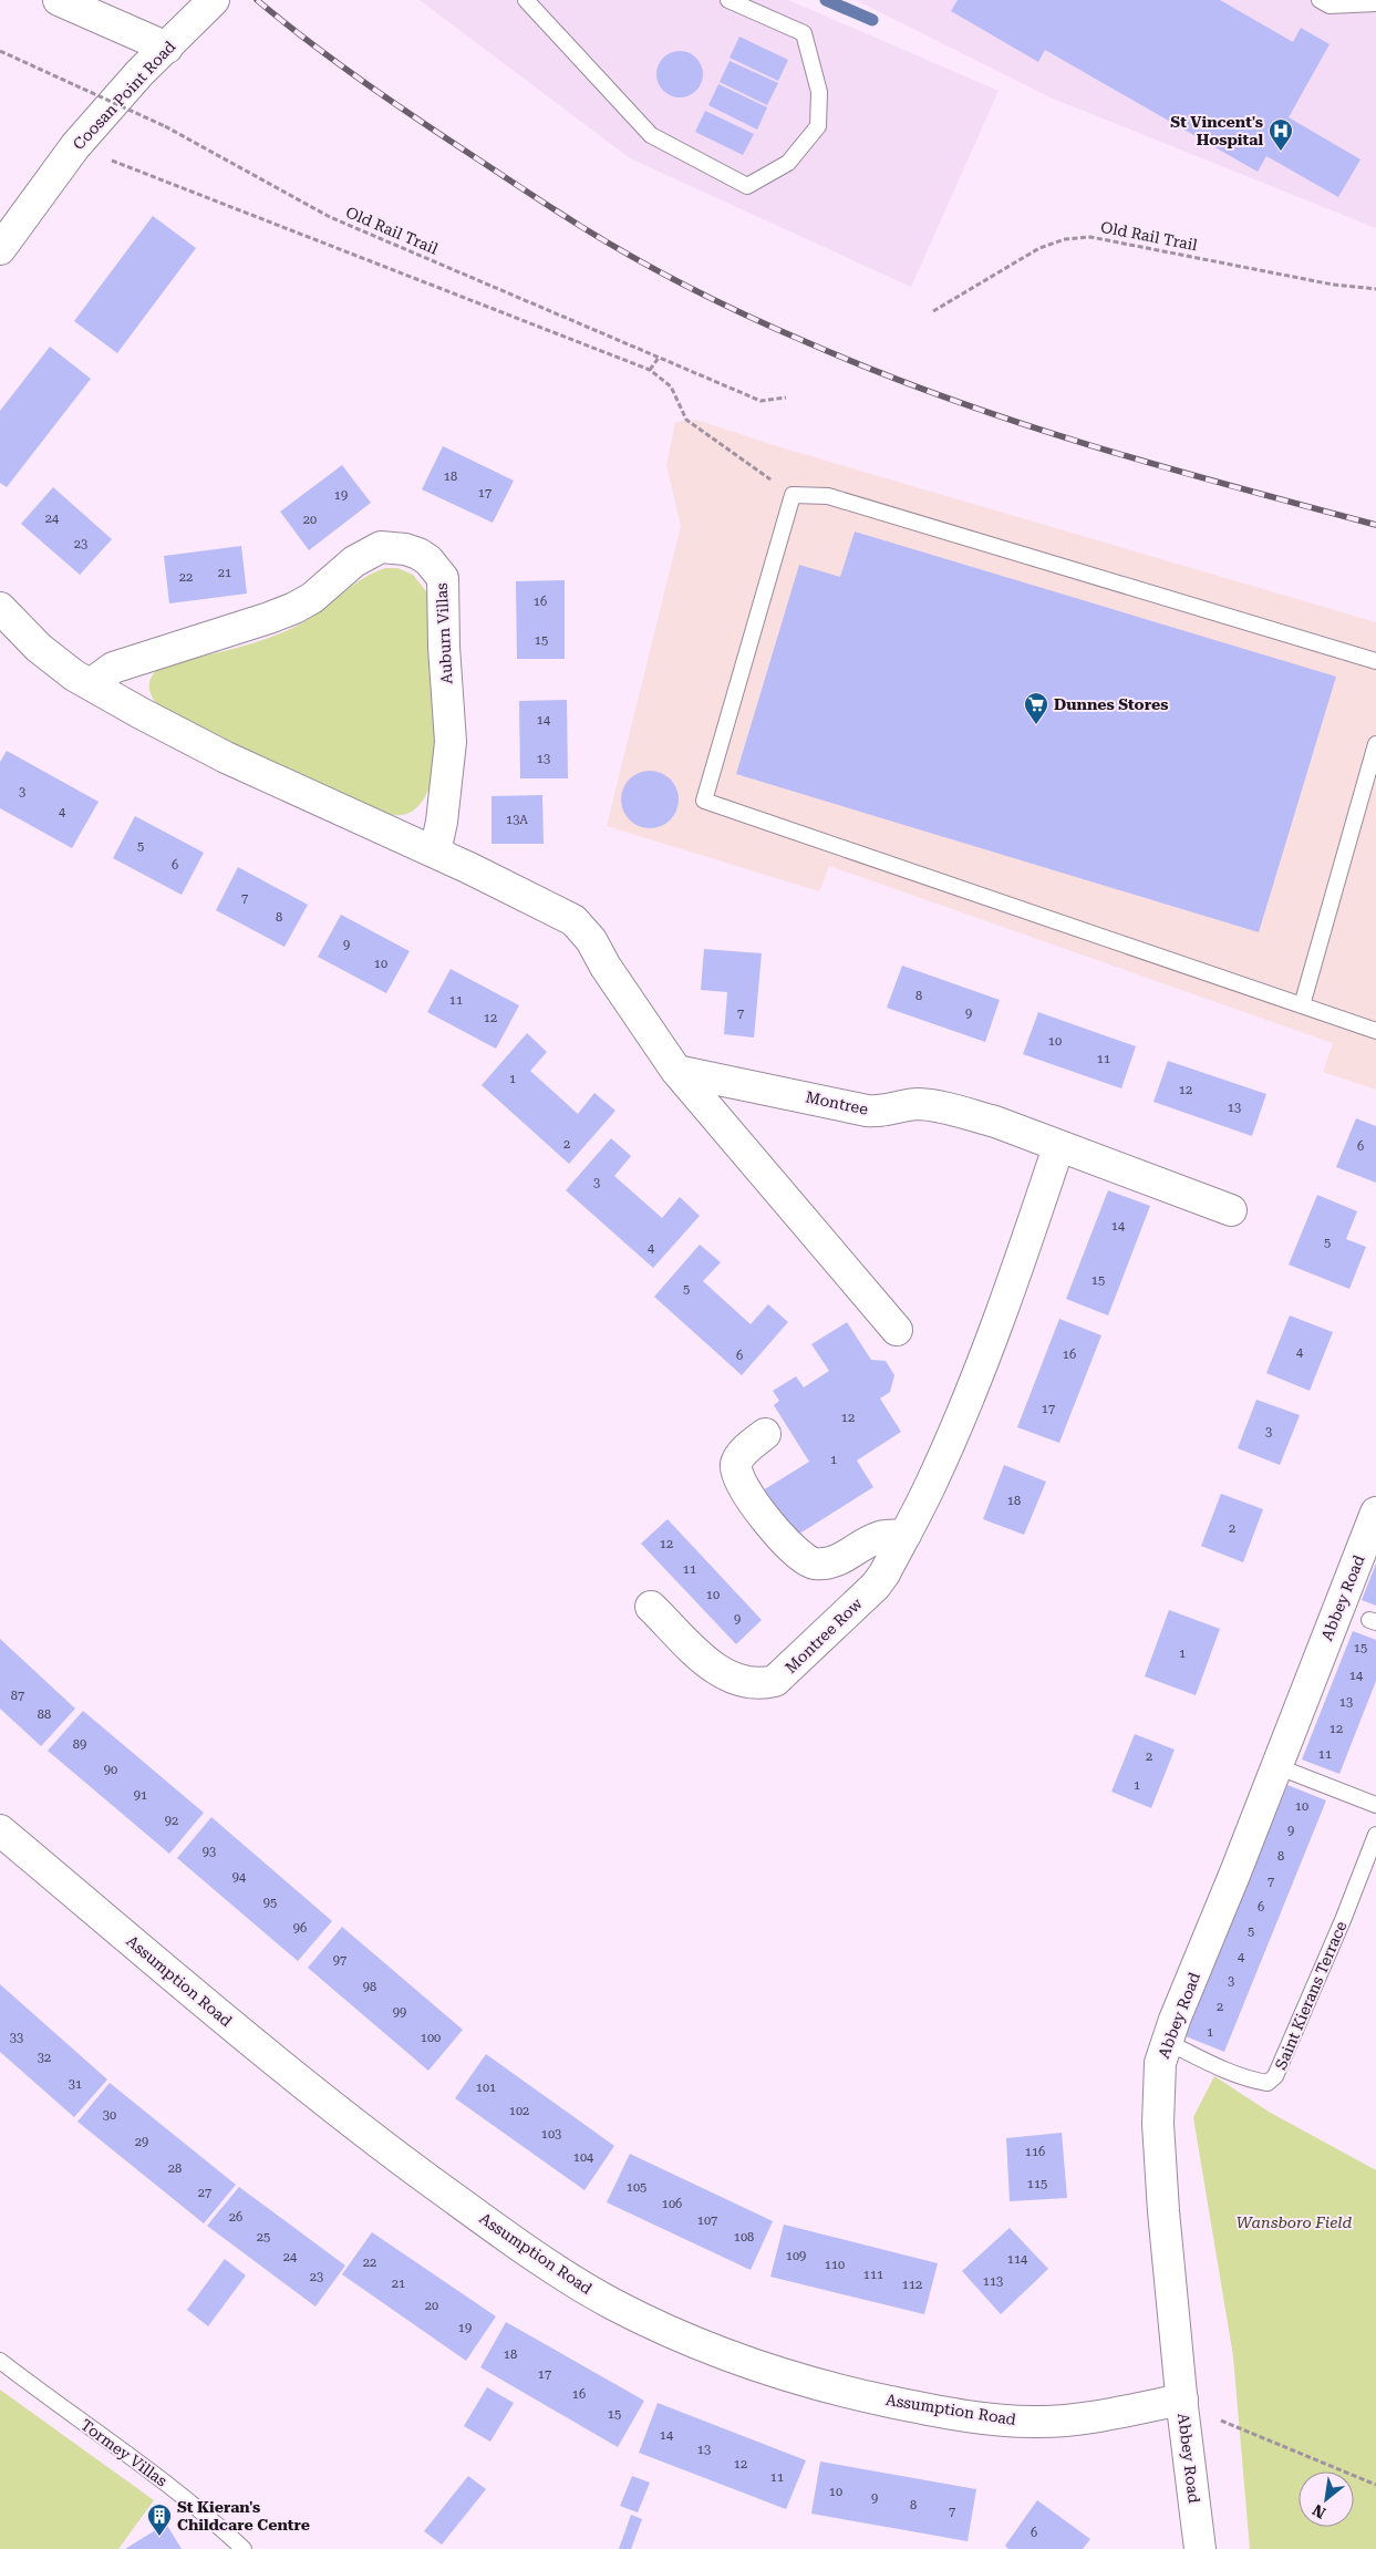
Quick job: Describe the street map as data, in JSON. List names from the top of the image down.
{
  "streets": {
    "street": [
      "Coosan Point Road",
      "Auburn Villas",
      "Montree",
      "Abbey Road",
      "Montree Row",
      "Assumption Road"
    ],
    "lane": ["Saint Kierans Terrace", "Tormey Villas"],
    "path": ["Old Rail Trail"]
  },
  "crossings": [
    ["Montree", "Montree Row"],
    ["Abbey Road", "Assumption Road"],
    ["Abbey Road", "Saint Kierans Terrace"]
  ],
  "parks": ["Wansboro Field"],
  "places": {
    "hospital": ["St Vincent's Hospital"],
    "supermarket": ["Dunnes Stores"],
    "building": ["St Kieran's Childcare Centre"]
  },
  "house_numbers": [
    "18",
    "17",
    "19",
    "24",
    "20",
    "23",
    "21",
    "22",
    "16",
    "15",
    "14",
    "13",
    "3",
    "4",
    "13A",
    "5",
    "6",
    "7",
    "8",
    "9",
    "10",
    "8",
    "11",
    "7",
    "9",
    "12",
    "10",
    "11",
    "1",
    "12",
    "13",
    "2",
    "6",
    "3",
    "14",
    "5",
    "4",
    "15",
    "5",
    "4",
    "16",
    "6",
    "17",
    "12",
    "3",
    "1",
    "18",
    "2",
    "12",
    "11",
    "10",
    "9",
    "15",
    "1",
    "14",
    "87",
    "13",
    "88",
    "12",
    "89",
    "11",
    "2",
    "90",
    "1",
    "91",
    "10",
    "92",
    "9",
    "93",
    "8",
    "94",
    "7",
    "95",
    "6",
    "96",
    "5",
    "4",
    "97",
    "3",
    "98",
    "2",
    "99",
    "1",
    "33",
    "100",
    "32",
    "31",
    "101",
    "102",
    "30",
    "103",
    "29",
    "116",
    "104",
    "28",
    "115",
    "105",
    "27",
    "106",
    "26",
    "107",
    "25",
    "108",
    "109",
    "24",
    "114",
    "22",
    "110",
    "111",
    "23",
    "113",
    "21",
    "112",
    "20",
    "19",
    "18",
    "17",
    "16",
    "15",
    "14",
    "13",
    "12",
    "11",
    "10",
    "9",
    "8",
    "7",
    "6"
  ],
  "north": "bottom left"
}
